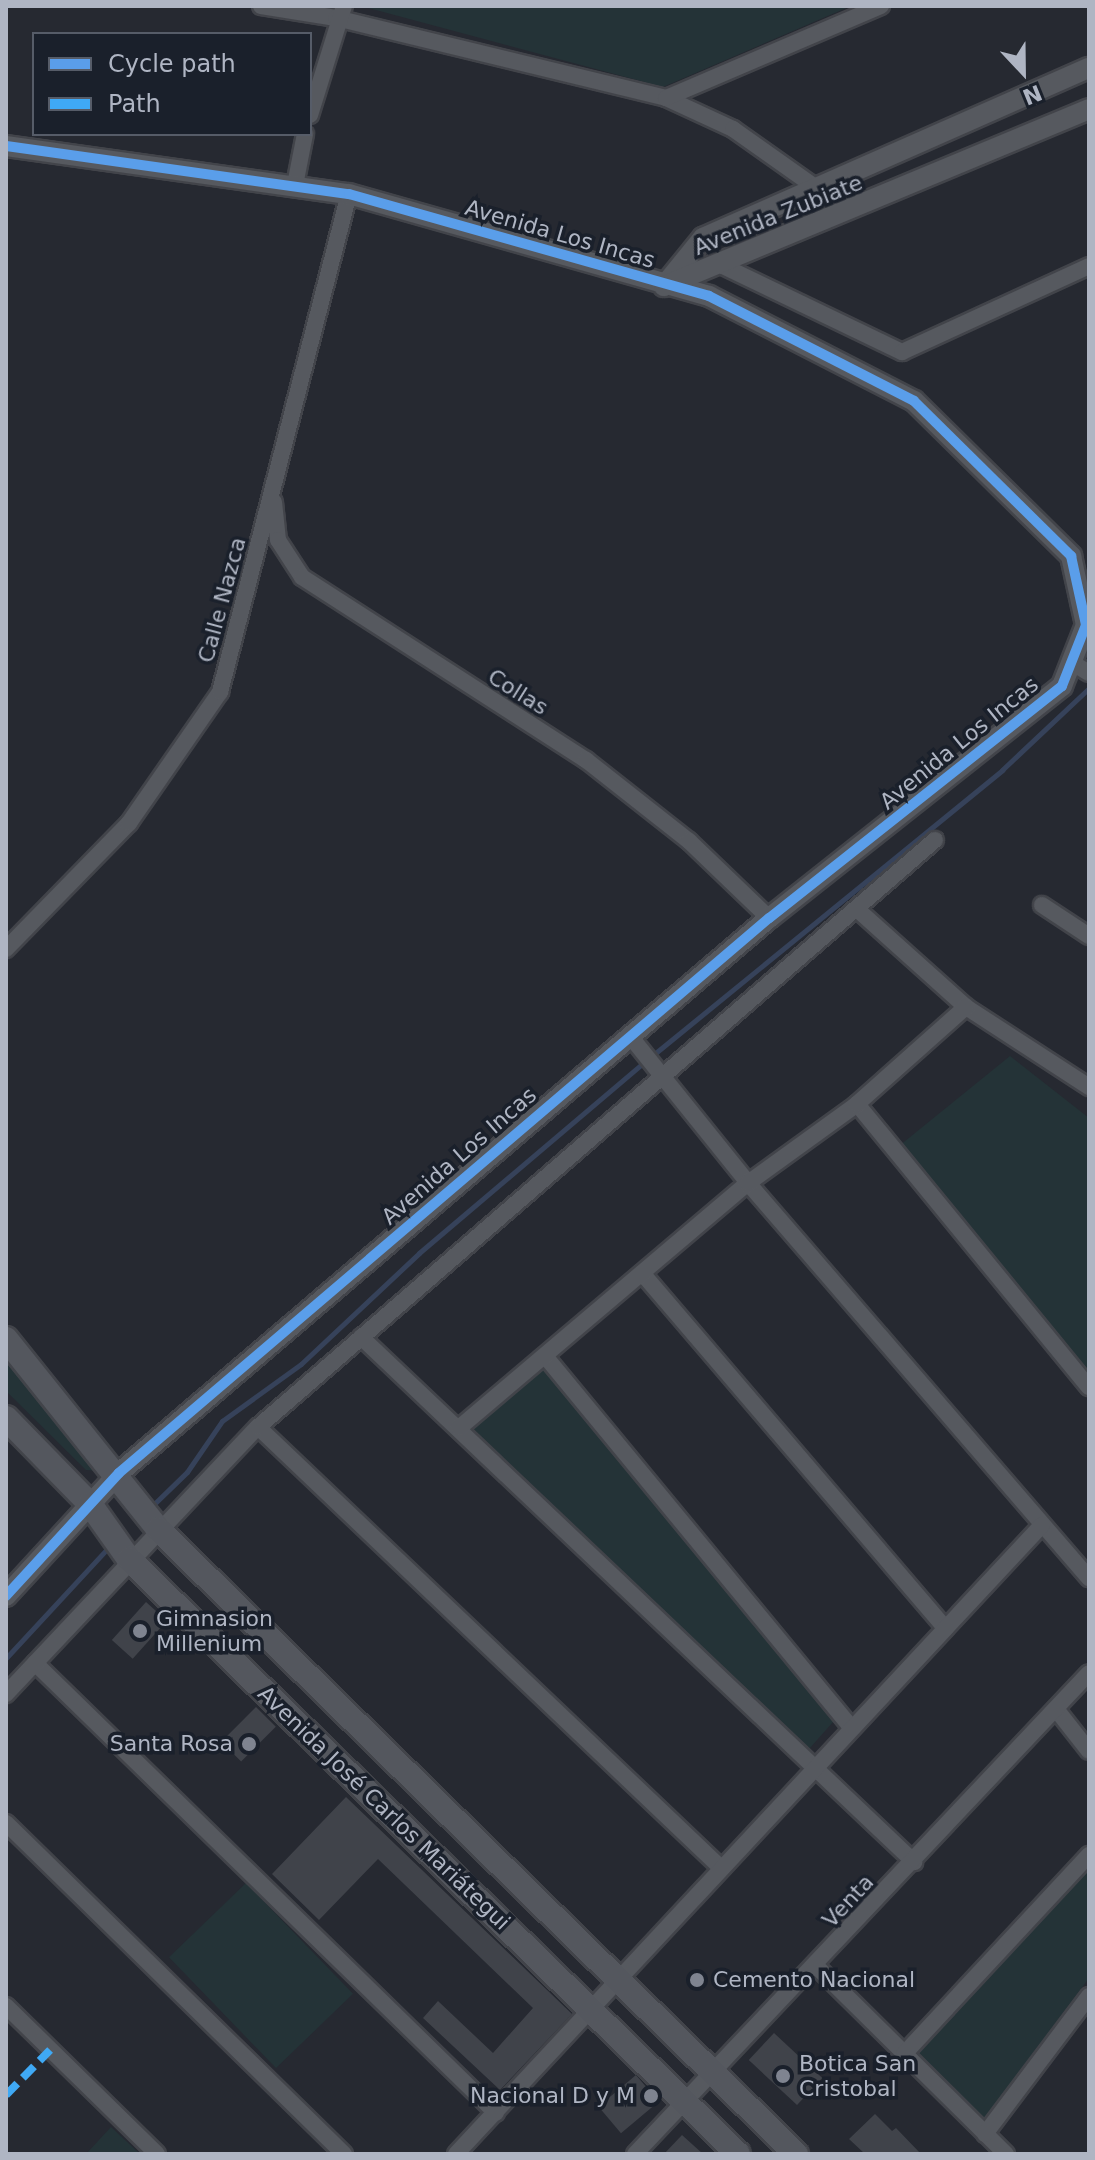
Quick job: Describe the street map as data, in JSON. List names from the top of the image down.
{
  "streets": {
    "main road": ["Avenida José Carlos Mariátegui"],
    "street": [
      "Avenida Zubiate",
      "Avenida Los Incas",
      "Calle Nazca",
      "Collas",
      "Venta"
    ]
  },
  "crossings": [
    ["Avenida Zubiate", "Avenida Los Incas"],
    ["Avenida Los Incas", "Calle Nazca"],
    ["Avenida Los Incas", "Collas"],
    ["Avenida Los Incas", "Avenida José Carlos Mariátegui"],
    ["Calle Nazca", "Collas"],
    ["Avenida José Carlos Mariátegui", "Venta"]
  ],
  "places": [
    "Gimnasion Millenium",
    "Santa Rosa",
    "Cemento Nacional",
    "Botica San Cristobal",
    "Nacional D y M"
  ],
  "legend": ["Cycle path", "Path"],
  "north": "bottom"
}
